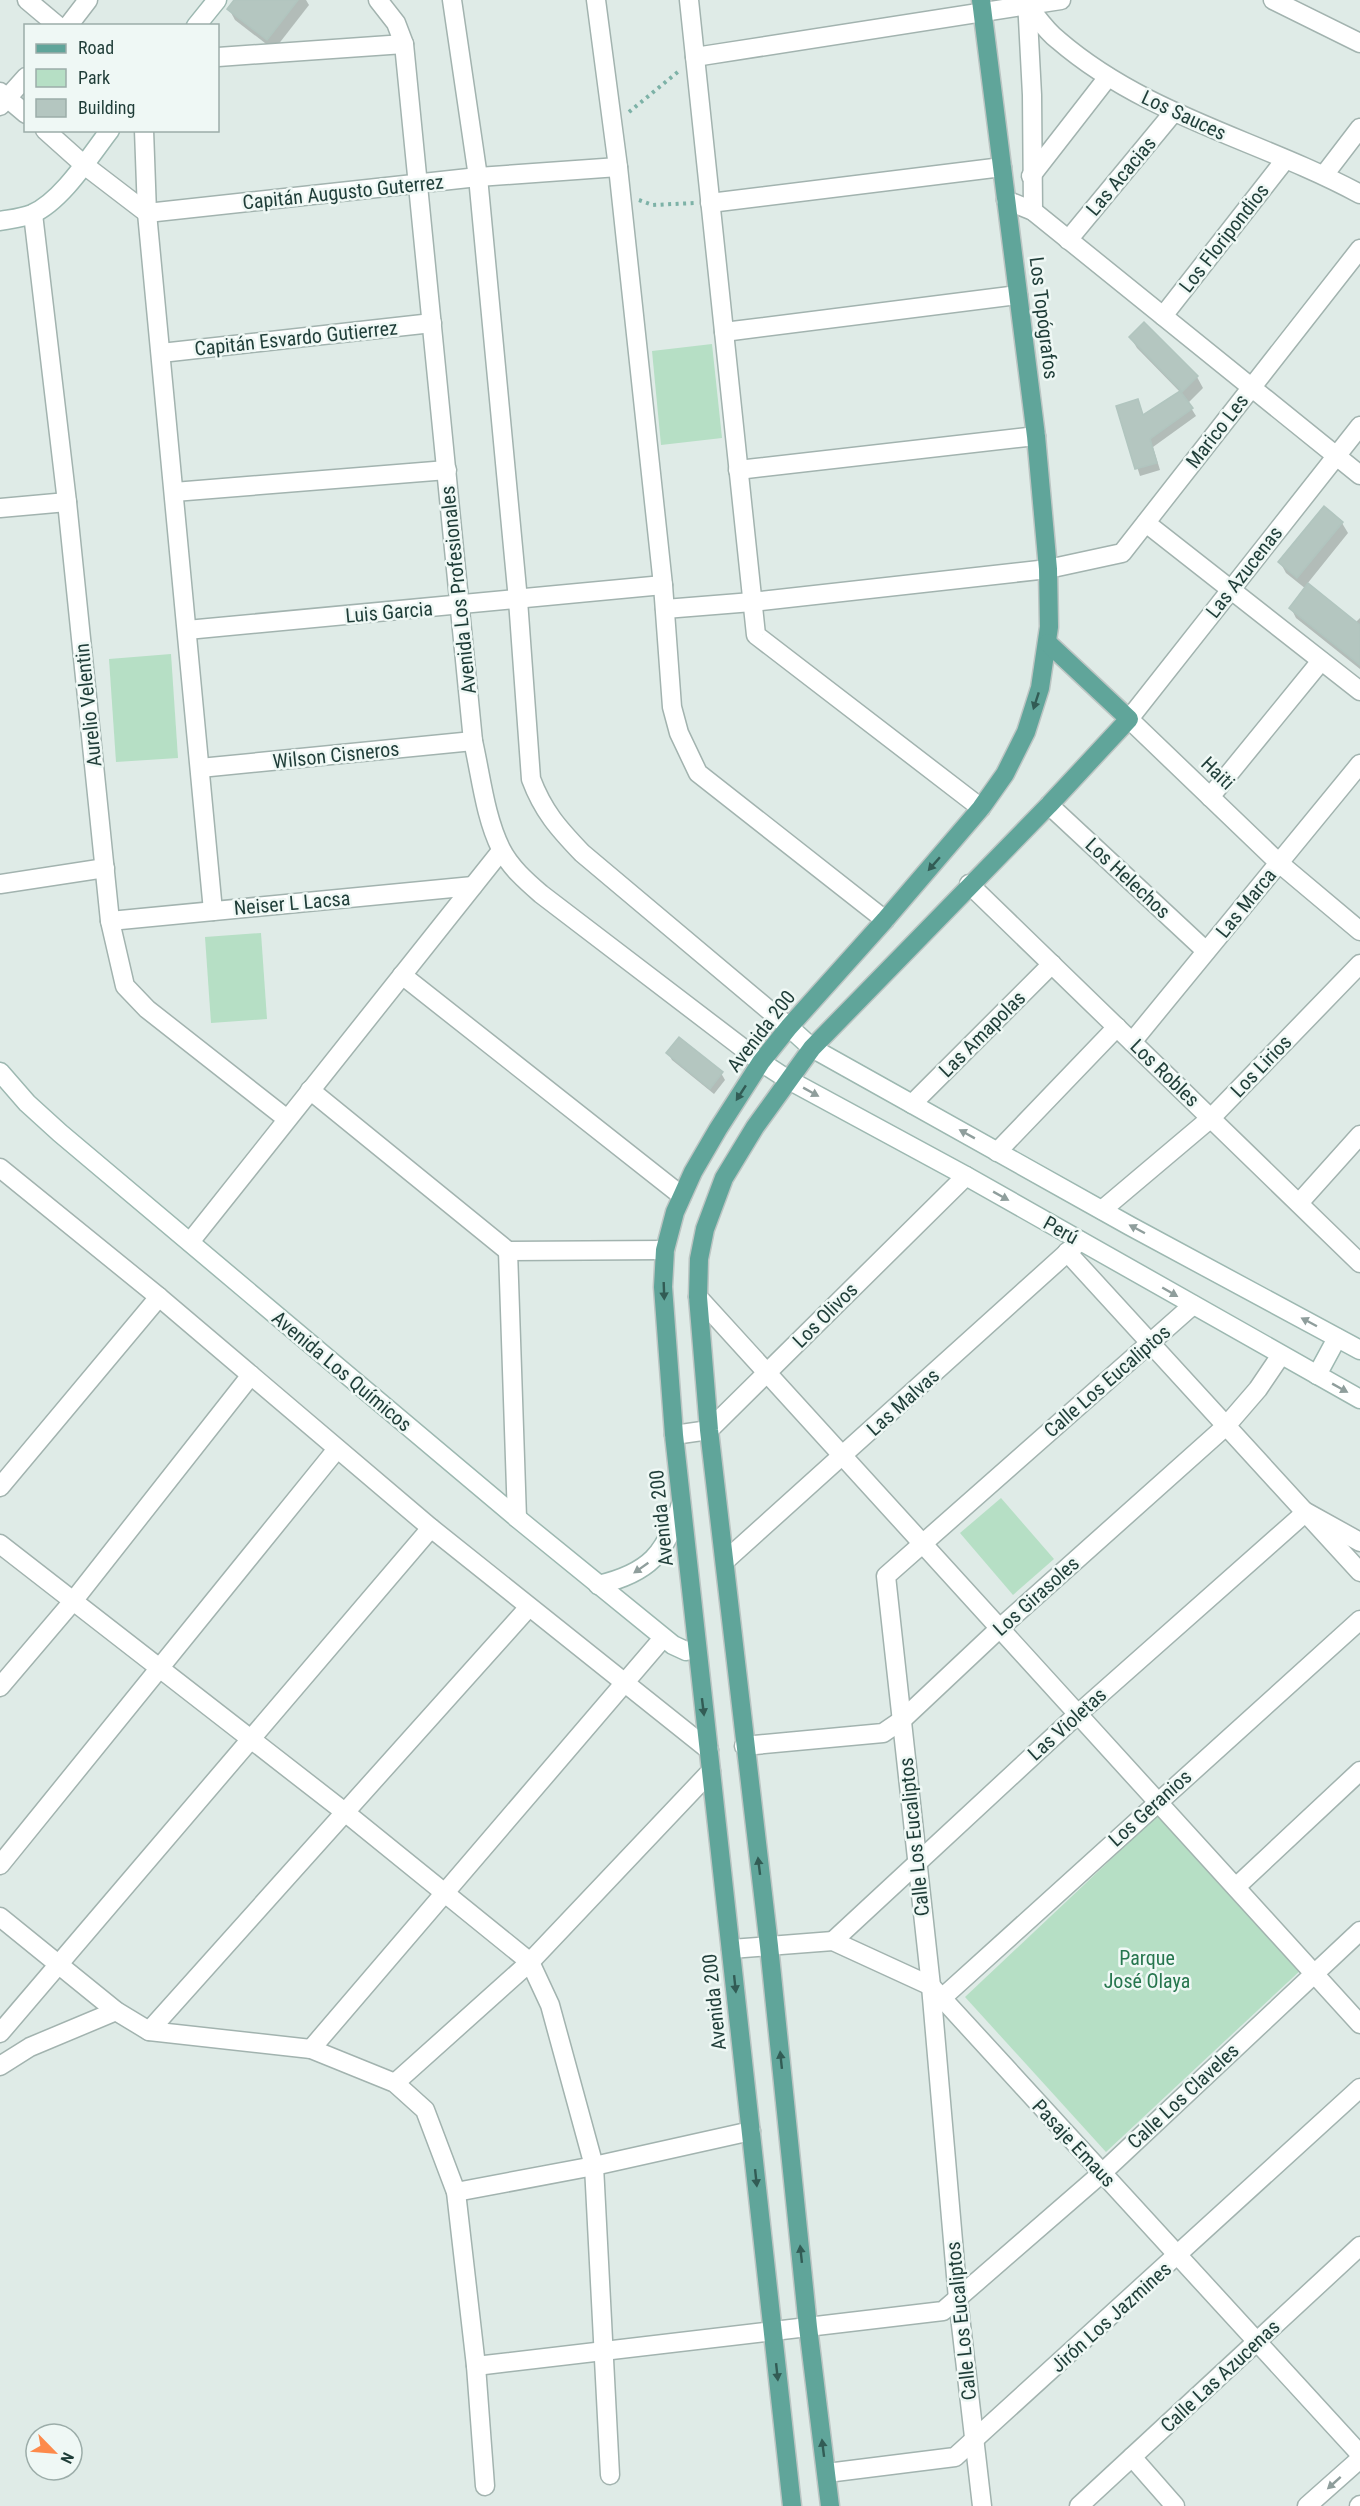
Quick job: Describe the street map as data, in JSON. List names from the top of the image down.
{
  "streets": {
    "main road": ["Los Topógrafos", "Haiti", "Avenida 200"],
    "street": [
      "Los Sauces",
      "Las Acacias",
      "Capitán Augusto Guterrez",
      "Los Floripondios",
      "Capitán Esvardo Gutierrez",
      "Marico Les",
      "Las Azucenas",
      "Avenida Los Profesionales",
      "Luis Garcia",
      "Aurelio Velentin",
      "Wilson Cisneros",
      "Los Helechos",
      "Neiser L Lacsa",
      "Las Marca",
      "Las Amapolas",
      "Los Lirios",
      "Los Robles",
      "Perú",
      "Los Olivos",
      "Avenida Los Químicos",
      "Calle Los Eucaliptos",
      "Las Malvas",
      "Los Girasoles",
      "Las Violetas",
      "Los Geranios",
      "Calle Los Claveles",
      "Pasaje Emaus",
      "Jirón Los Jazmines",
      "Calle Las Azucenas"
    ]
  },
  "crossings": [
    ["Los Sauces", "Las Acacias"],
    ["Los Sauces", "Los Floripondios"],
    ["Capitán Augusto Guterrez", "Avenida Los Profesionales"],
    ["Los Topógrafos", "Marico Les"],
    ["Los Topógrafos", "Haiti"],
    ["Los Topógrafos", "Avenida 200"],
    ["Capitán Esvardo Gutierrez", "Avenida Los Profesionales"],
    ["Las Azucenas", "Haiti"],
    ["Avenida Los Profesionales", "Luis Garcia"],
    ["Avenida Los Profesionales", "Wilson Cisneros"],
    ["Avenida Los Profesionales", "Avenida 200"],
    ["Avenida Los Profesionales", "Perú"],
    ["Aurelio Velentin", "Neiser L Lacsa"],
    ["Haiti", "Las Marca"],
    ["Haiti", "Avenida 200"],
    ["Los Helechos", "Las Marca"],
    ["Las Marca", "Los Robles"],
    ["Avenida 200", "Perú"],
    ["Avenida 200", "Avenida Los Químicos"],
    ["Avenida 200", "Calle Los Claveles"],
    ["Avenida 200", "Pasaje Emaus"],
    ["Las Amapolas", "Los Robles"],
    ["Las Amapolas", "Perú"],
    ["Los Lirios", "Los Robles"],
    ["Los Lirios", "Perú"],
    ["Perú", "Los Olivos"],
    ["Perú", "Calle Los Eucaliptos"],
    ["Perú", "Las Malvas"],
    ["Perú", "Los Girasoles"],
    ["Calle Los Eucaliptos", "Los Girasoles"],
    ["Calle Los Eucaliptos", "Las Violetas"],
    ["Calle Los Eucaliptos", "Los Geranios"],
    ["Calle Los Eucaliptos", "Calle Los Claveles"],
    ["Calle Los Eucaliptos", "Pasaje Emaus"],
    ["Calle Los Eucaliptos", "Jirón Los Jazmines"],
    ["Las Violetas", "Pasaje Emaus"],
    ["Los Geranios", "Pasaje Emaus"],
    ["Calle Los Claveles", "Pasaje Emaus"],
    ["Pasaje Emaus", "Jirón Los Jazmines"],
    ["Pasaje Emaus", "Calle Las Azucenas"]
  ],
  "parks": ["Parque José Olaya"],
  "legend": ["Road", "Park", "Building"],
  "north": "bottom right"
}
